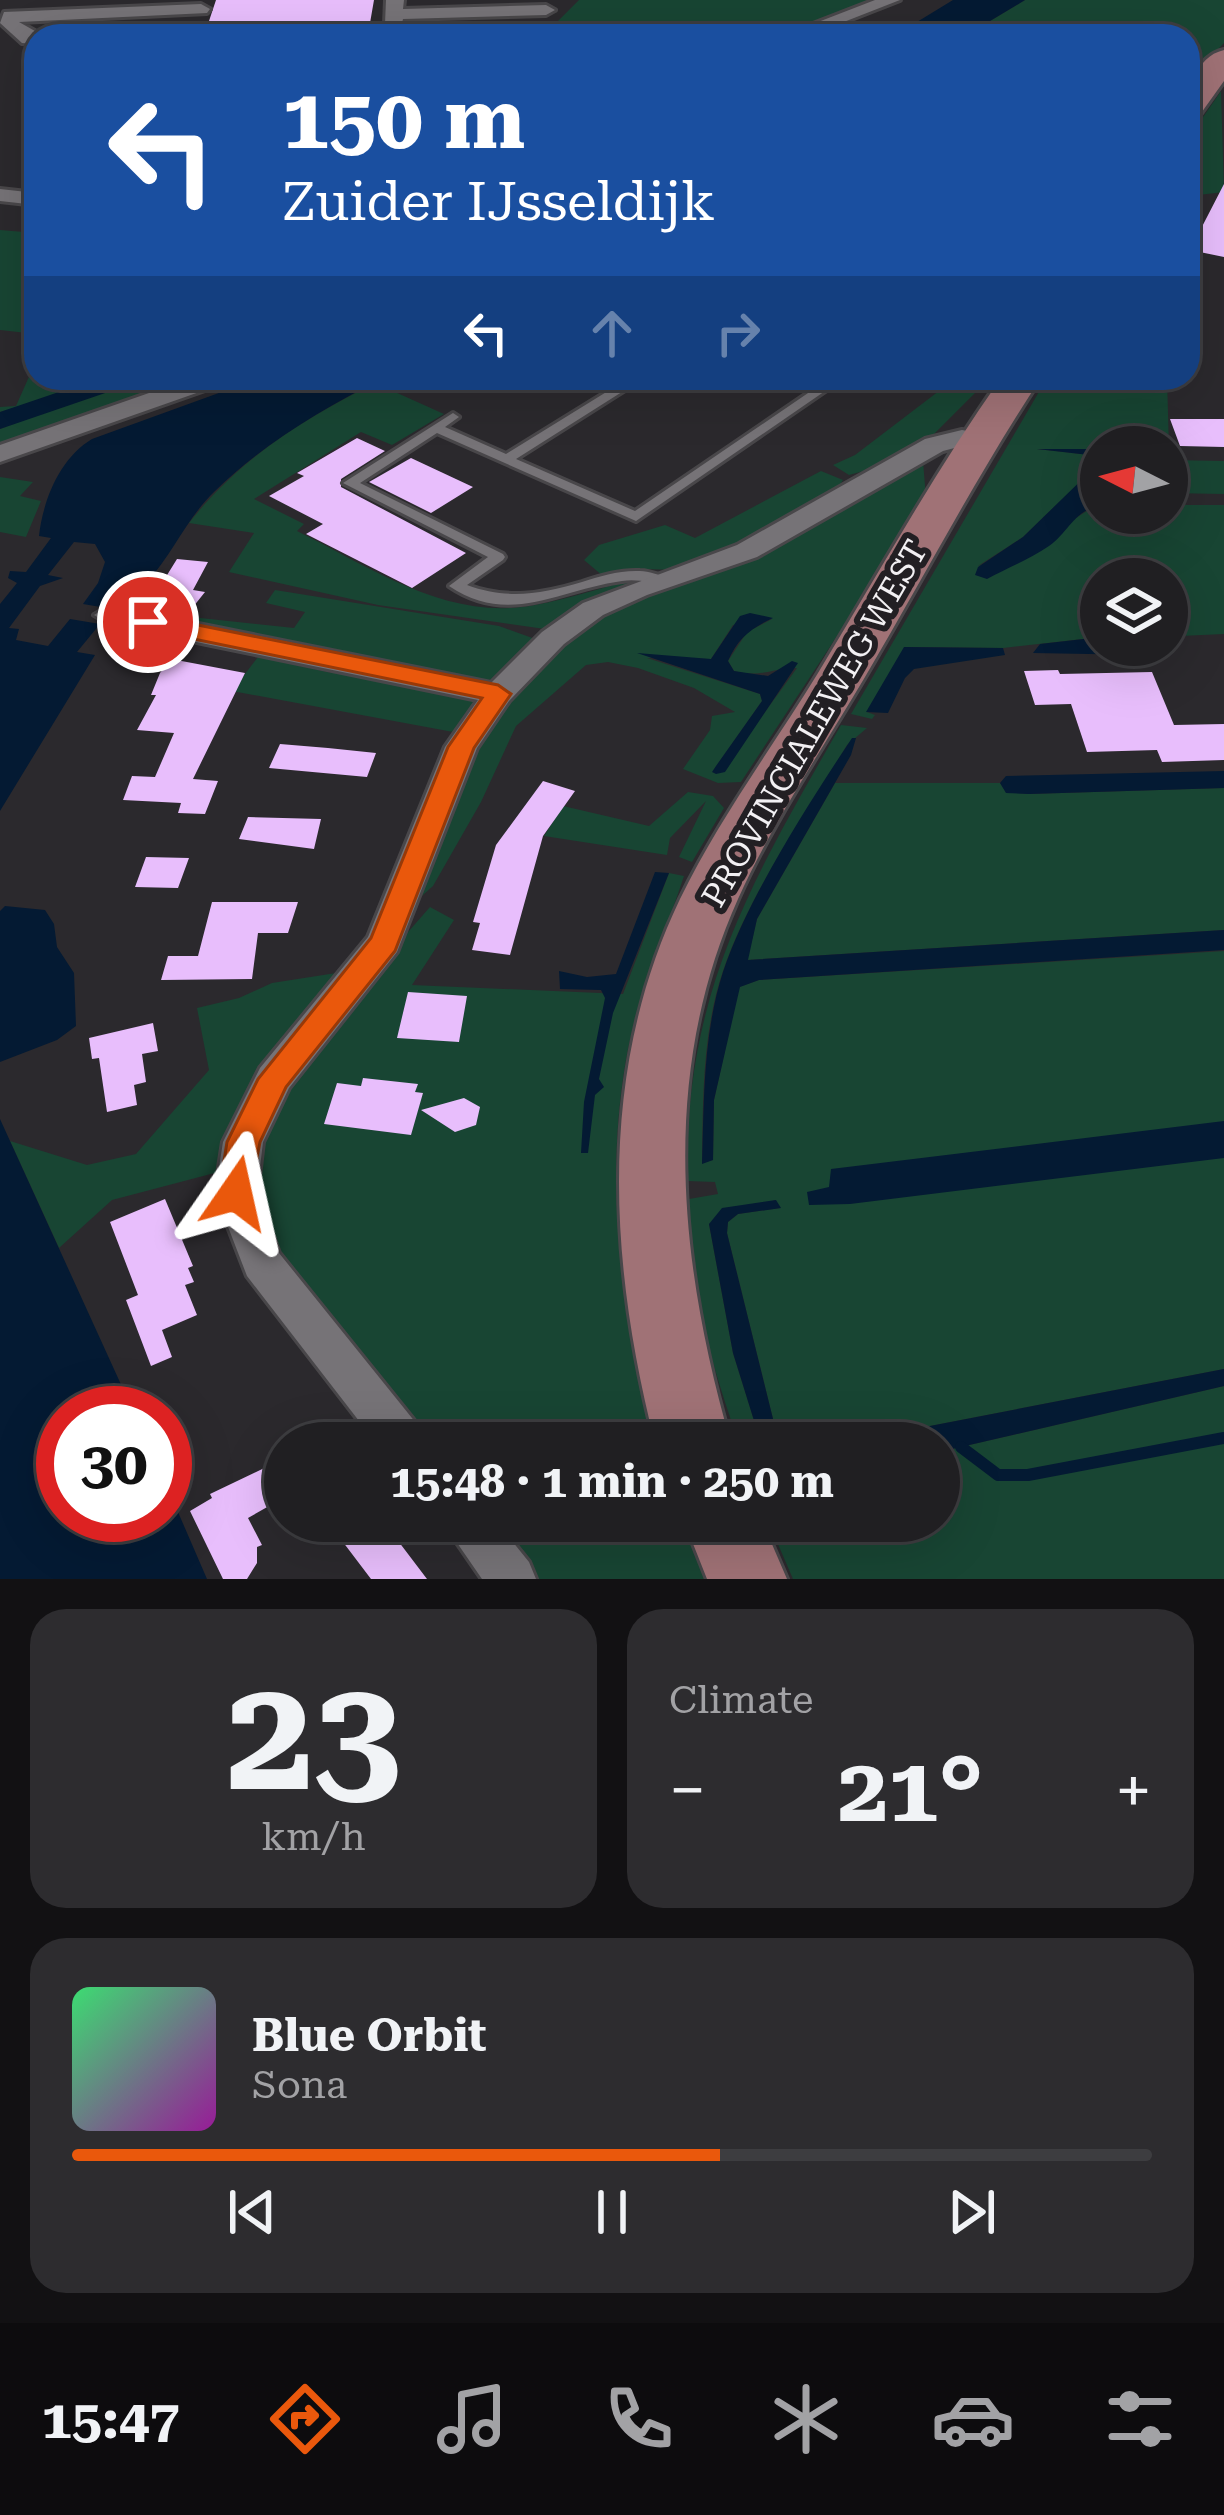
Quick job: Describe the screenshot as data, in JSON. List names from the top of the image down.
{
  "streets": {
    "main road": ["PROVINCIALEWEG WEST"]
  },
  "north": "left",
  "page": {
    "turn": ["150 m", "Zuider IJsseldijk"],
    "limit": "30",
    "trip": "15:48 · 1 min · 250 m",
    "tile": [
      ["23", "km/h"],
      "Climate"
    ],
    "heat": ["−", "21°", "+"],
    "song": ["Blue Orbit", "Sona"],
    "tabs": "15:47"
  }
}
